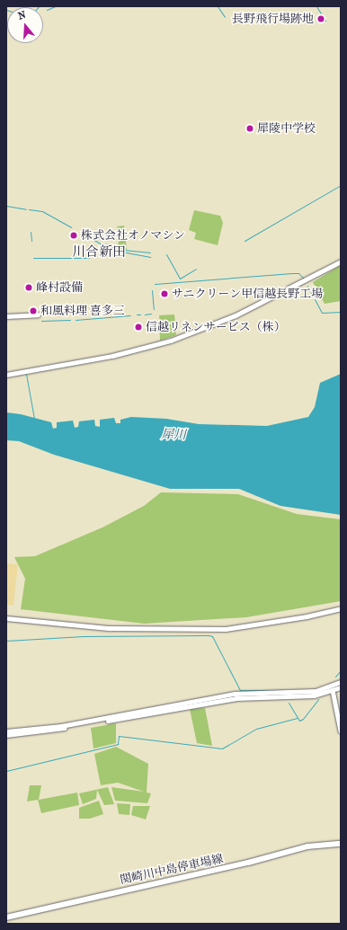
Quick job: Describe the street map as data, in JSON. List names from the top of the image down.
{
  "streets": {
    "main road": ["関崎川中島停車場線"]
  },
  "districts": ["川合新田"],
  "water": ["犀川"],
  "places": [
    "長野飛行場跡地",
    "犀陵中学校",
    "株式会社オノマシン",
    "峰村設備",
    "サニクリーン甲信越長野工場",
    "和風料理 喜多三",
    "信越リネンサービス（株）"
  ],
  "north": "top"
}
